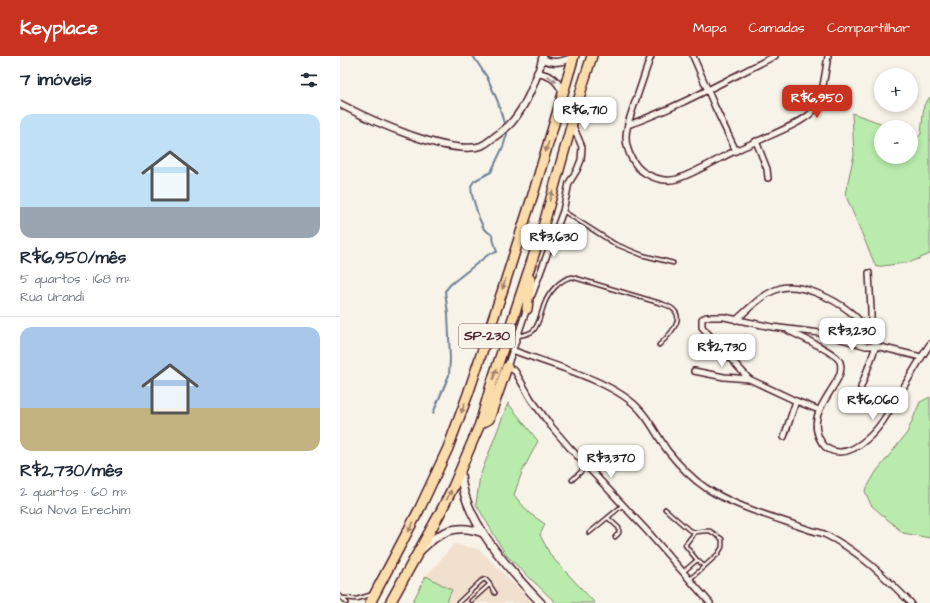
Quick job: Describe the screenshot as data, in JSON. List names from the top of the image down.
{
  "streets": {
    "highway": ["SP-230"]
  },
  "page": {
    "header": "Keyplace",
    "nav": ["Mapa", "Camadas", "Compartilhar"],
    "heading": "7 imóveis",
    "map_buttons": ["+", "−"],
    "price": [
      "R$6,950",
      "R$6,710",
      "R$3,630",
      "R$3,230",
      "R$2,730",
      "R$6,060",
      "R$3,370"
    ],
    "list": [
      {
        "name": "R$6,950/mês",
        "note": "5 quartos · 168 m² · Rua Urandi"
      },
      {
        "name": "R$2,730/mês",
        "note": "2 quartos · 60 m² · Rua Nova Erechim"
      }
    ]
  }
}
